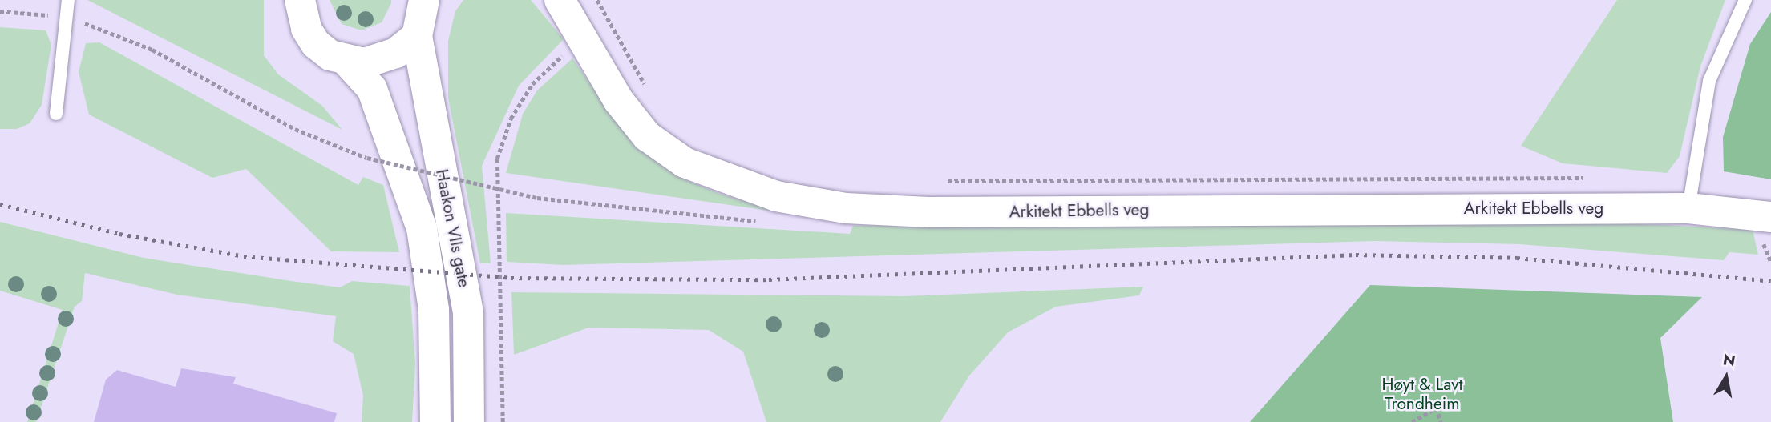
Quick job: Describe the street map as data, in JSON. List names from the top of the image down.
{
  "streets": {
    "street": ["Arkitekt Ebbells veg", "Haakon VIIs gate"]
  },
  "parks": ["Høyt & Lavt Trondheim"],
  "north": "top"
}
